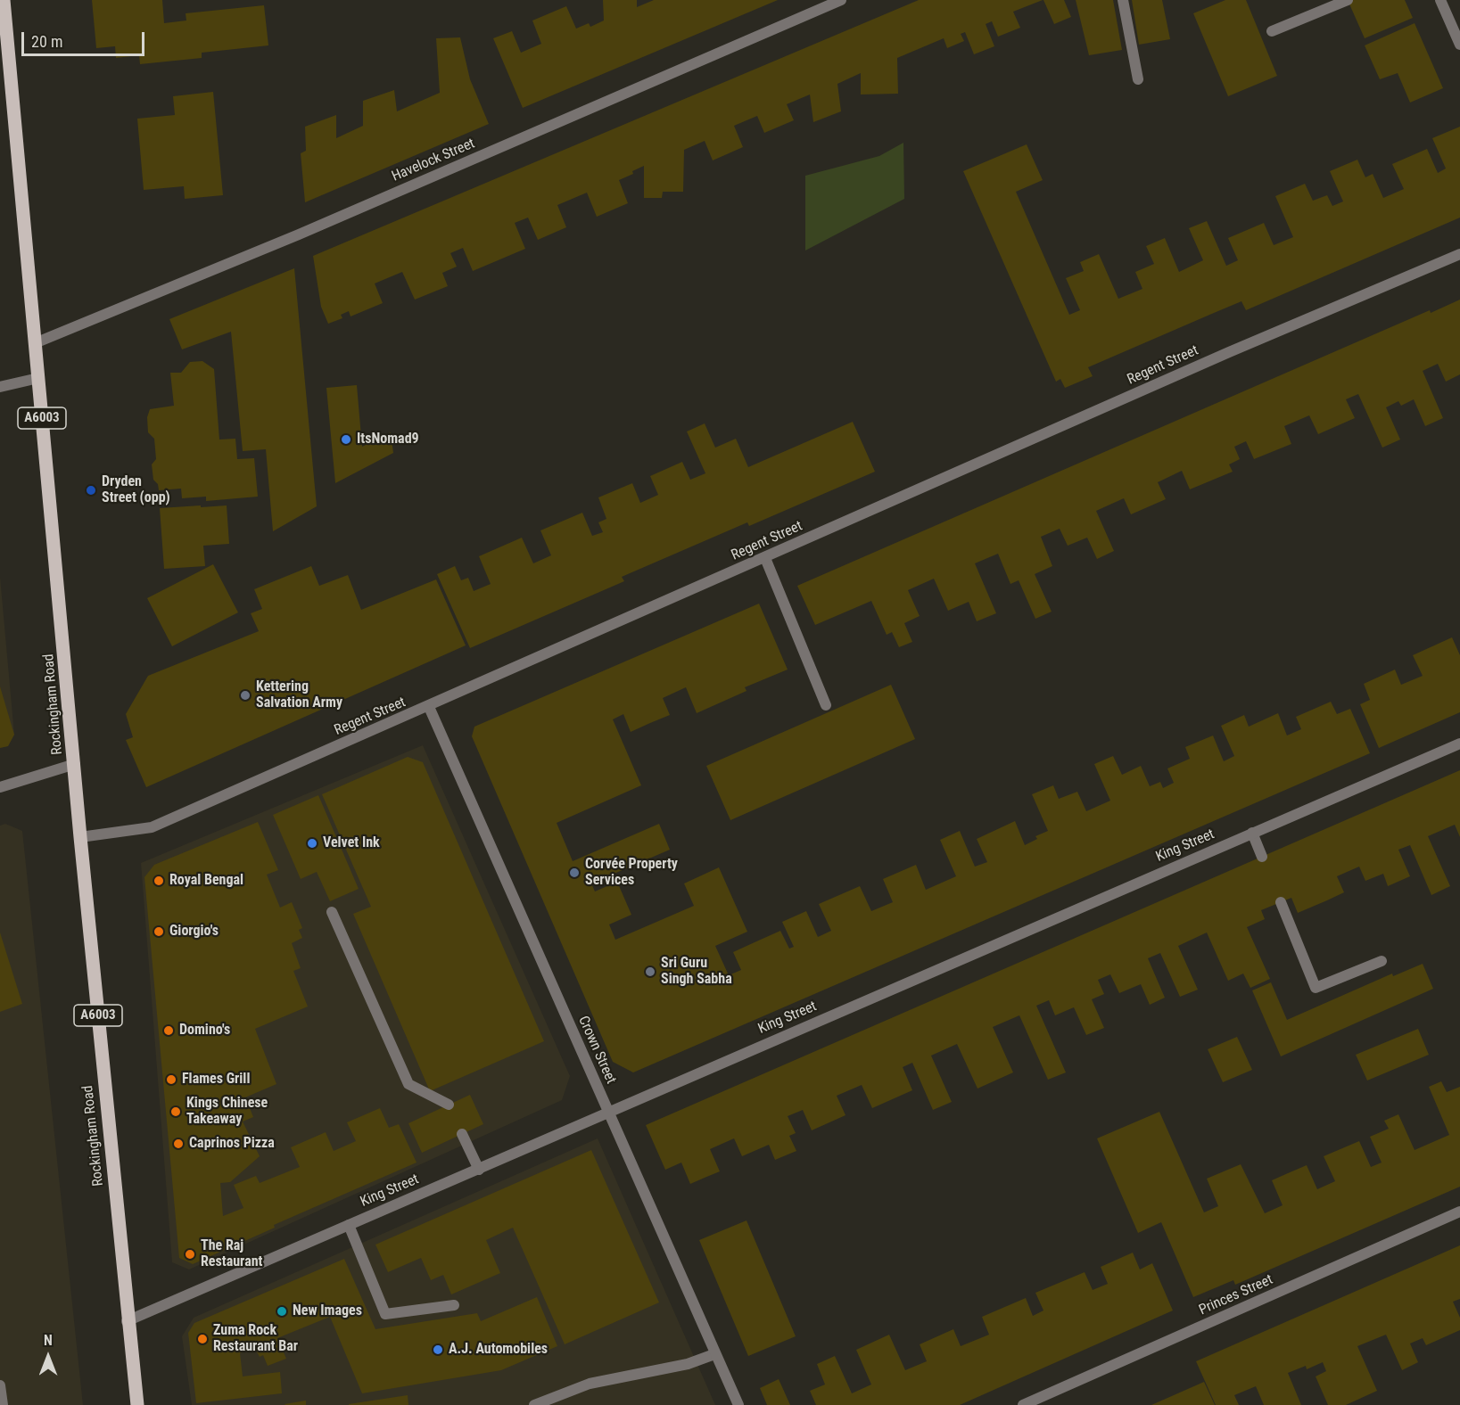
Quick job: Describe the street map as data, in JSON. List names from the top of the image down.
{
  "streets": {
    "main road": ["A6003", "Rockingham Road"],
    "street": [
      "Havelock Street",
      "Regent Street",
      "King Street",
      "Crown Street",
      "Princes Street"
    ]
  },
  "crossings": [
    ["Havelock Street", "Rockingham Road"],
    ["Regent Street", "Rockingham Road"],
    ["Regent Street", "Crown Street"],
    ["Rockingham Road", "King Street"],
    ["King Street", "Crown Street"]
  ],
  "places": [
    "ItsNomad9",
    "Dryden Street (opp)",
    "Kettering Salvation Army",
    "Velvet Ink",
    "Corvée Property Services",
    "Royal Bengal",
    "Giorgio's",
    "Sri Guru Singh Sabha",
    "Domino's",
    "Flames Grill",
    "Kings Chinese Takeaway",
    "Caprinos Pizza",
    "The Raj Restaurant",
    "New Images",
    "Zuma Rock Restaurant Bar",
    "A.J. Automobiles"
  ],
  "scale_bar": "20 m",
  "north": "top"
}
